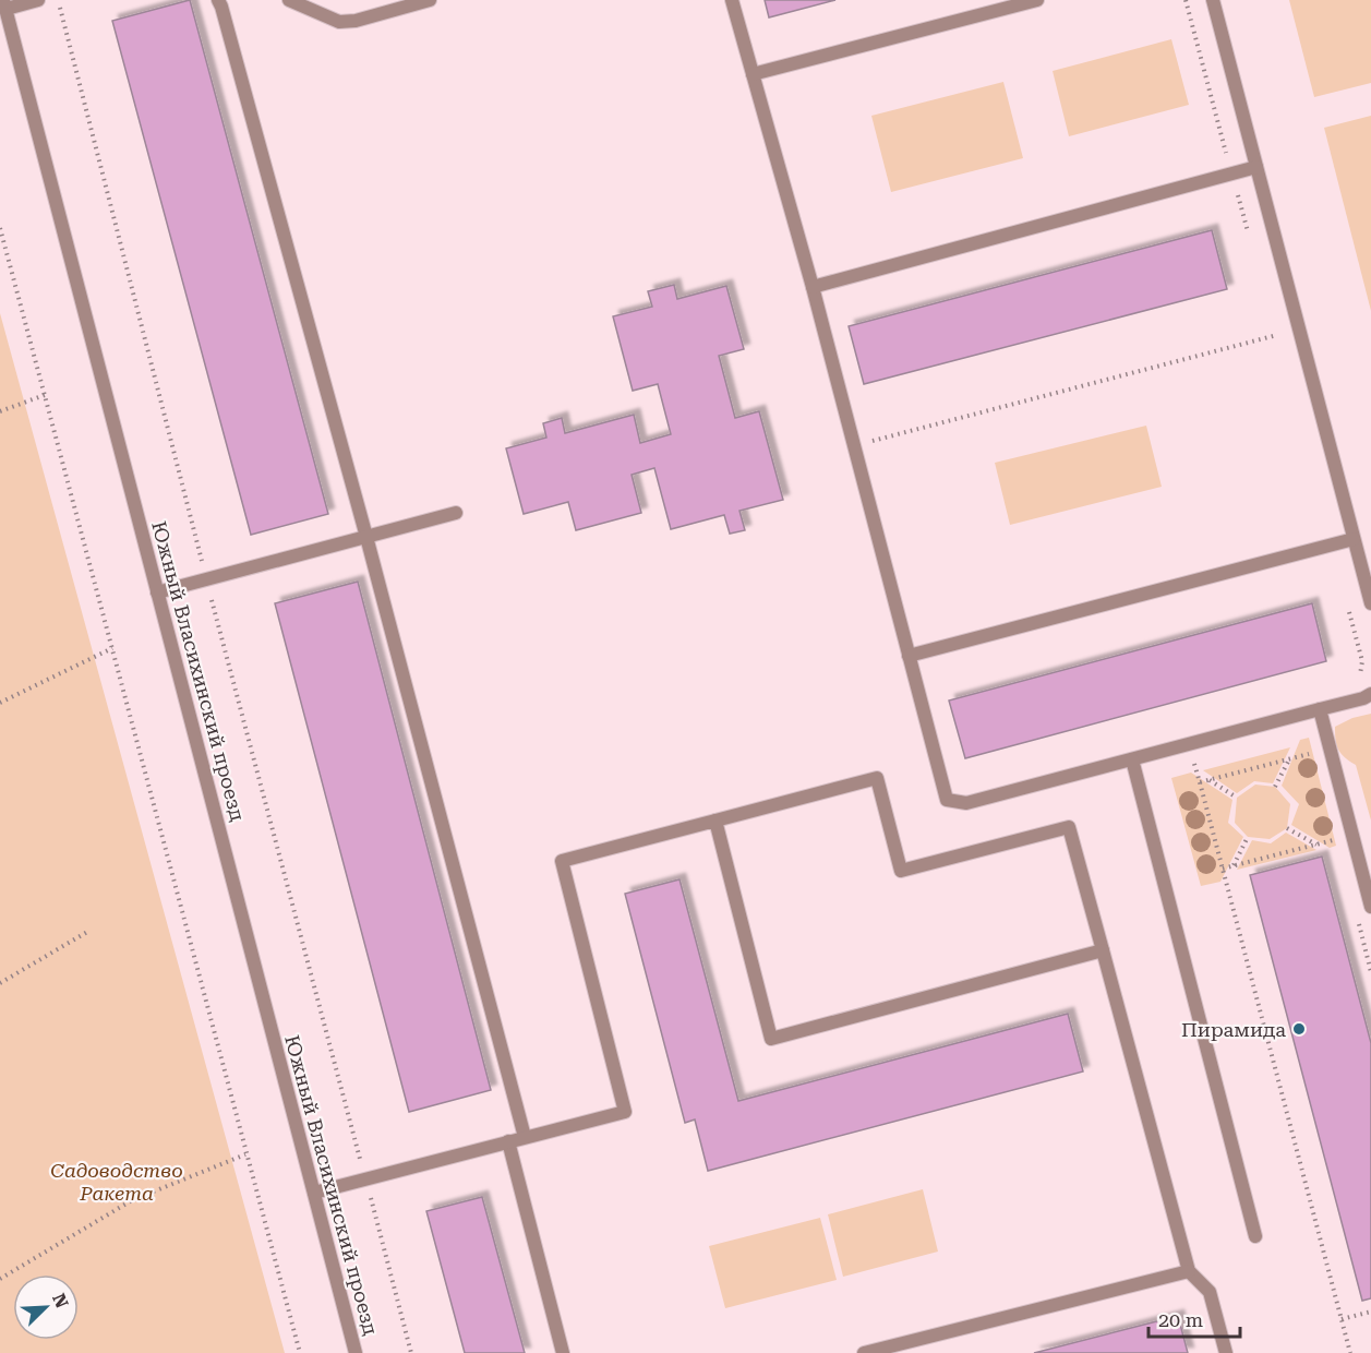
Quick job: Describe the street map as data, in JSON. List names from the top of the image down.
{
  "streets": {
    "street": ["Южный Власихинский проезд"]
  },
  "parks": ["Садоводство Ракета"],
  "places": ["Пирамида"],
  "scale_bar": "20 m",
  "north": "top right"
}
